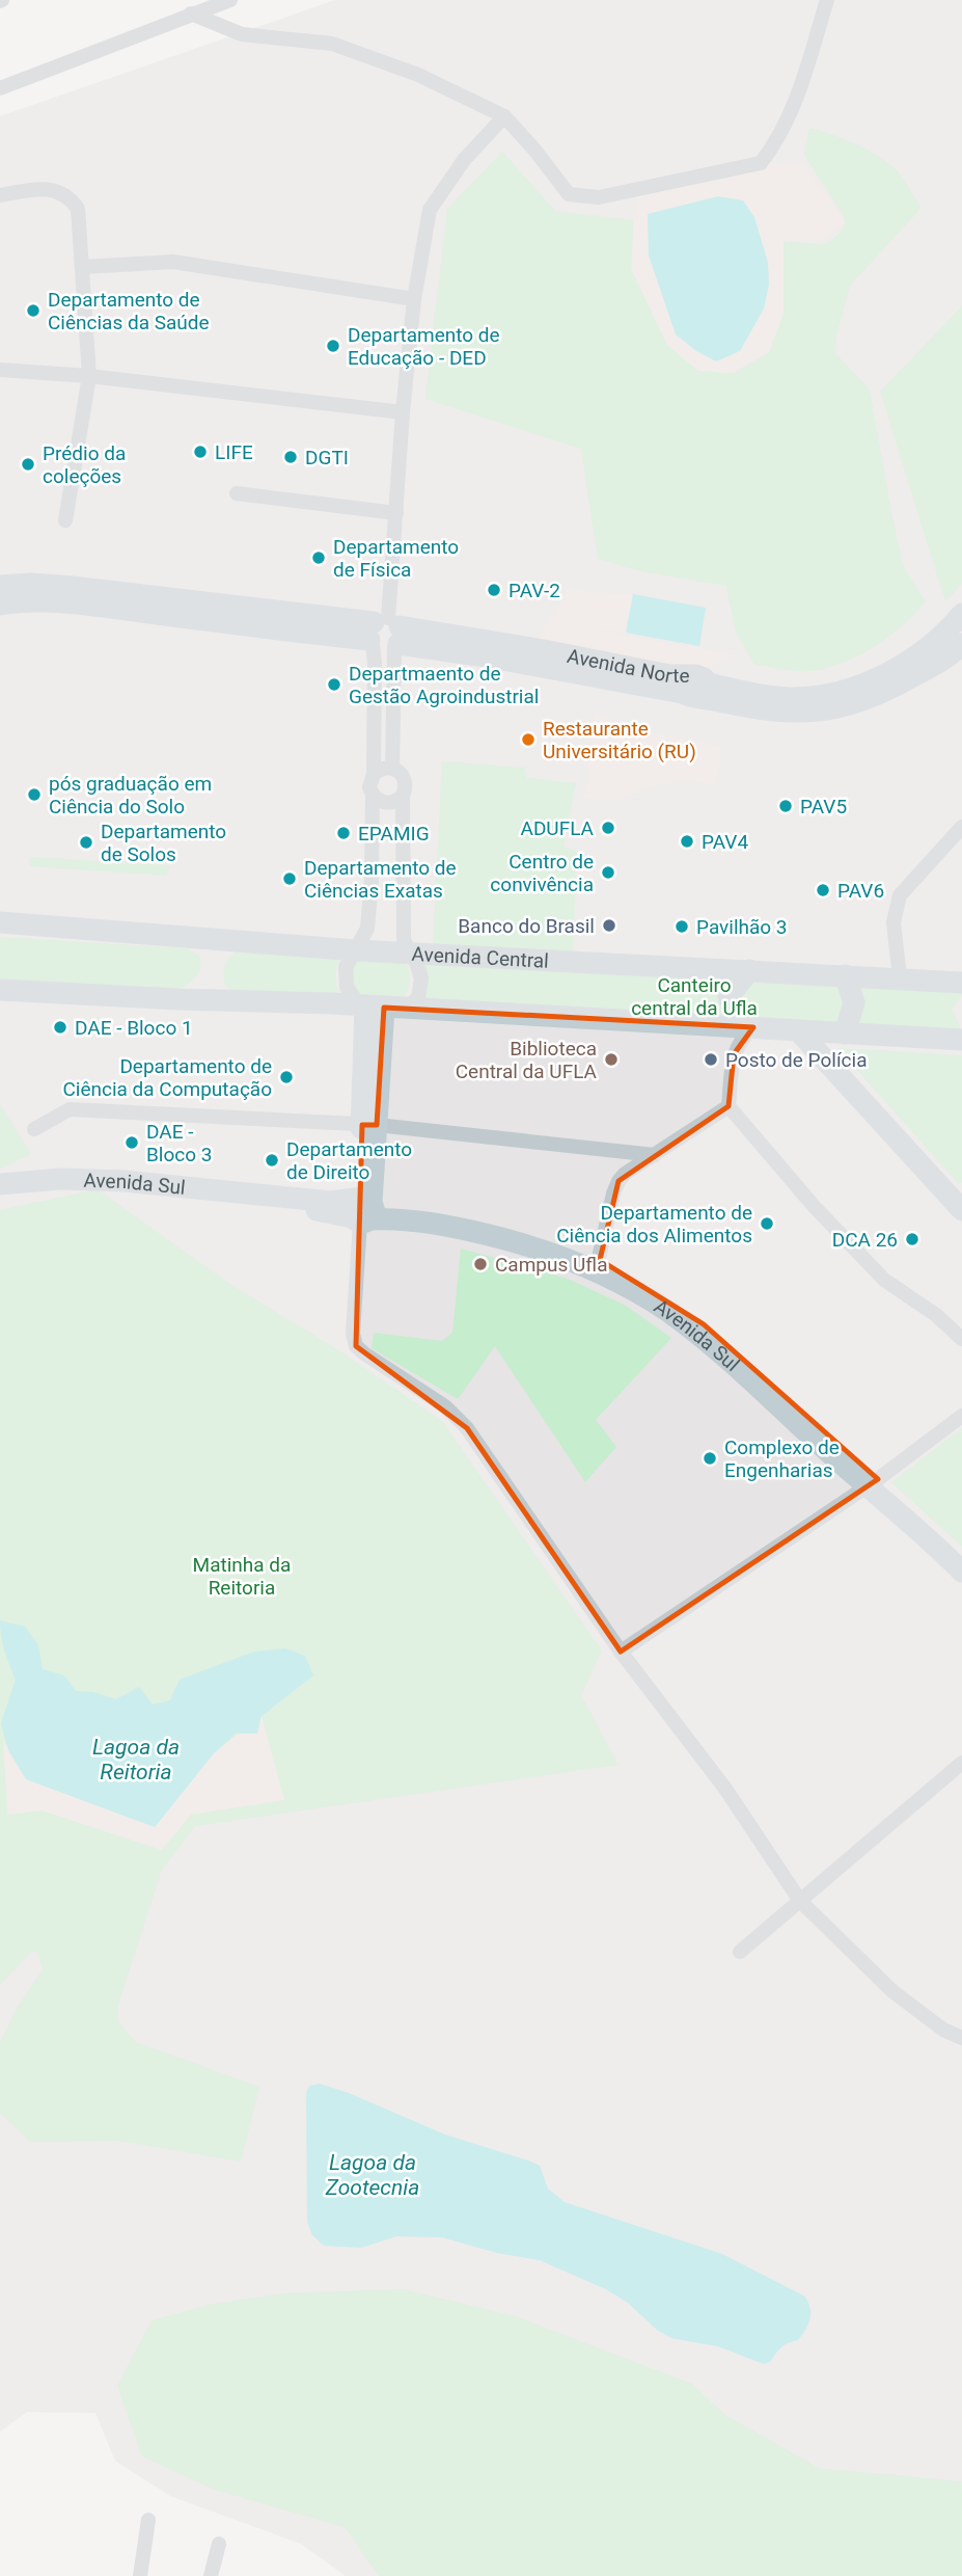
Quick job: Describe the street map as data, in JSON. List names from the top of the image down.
{
  "streets": {
    "street": ["Avenida Norte", "Avenida Central", "Avenida Sul"]
  },
  "water": ["Lagoa da Reitoria", "Lagoa da Zootecnia"],
  "parks": ["Canteiro central da Ufla", "Matinha da Reitoria"],
  "places": [
    "Departamento de Ciências da Saúde",
    "Departamento de Educação - DED",
    "LIFE",
    "DGTI",
    "Prédio da coleções",
    "Departamento de Física",
    "PAV-2",
    "Departmaento de Gestão Agroindustrial",
    "Restaurante Universitário (RU)",
    "pós graduação em Ciência do Solo",
    "PAV5",
    "ADUFLA",
    "EPAMIG",
    "PAV4",
    "Departamento de Solos",
    "Centro de convivência",
    "Departamento de Ciências Exatas",
    "PAV6",
    "Banco do Brasil",
    "Pavilhão 3",
    "DAE - Bloco 1",
    "Biblioteca Central da UFLA",
    "Posto de Polícia",
    "Departamento de Ciência da Computação",
    "DAE - Bloco 3",
    "Departamento de Direito",
    "Departamento de Ciência dos Alimentos",
    "DCA 26",
    "Campus Ufla",
    "Complexo de Engenharias"
  ]
}
